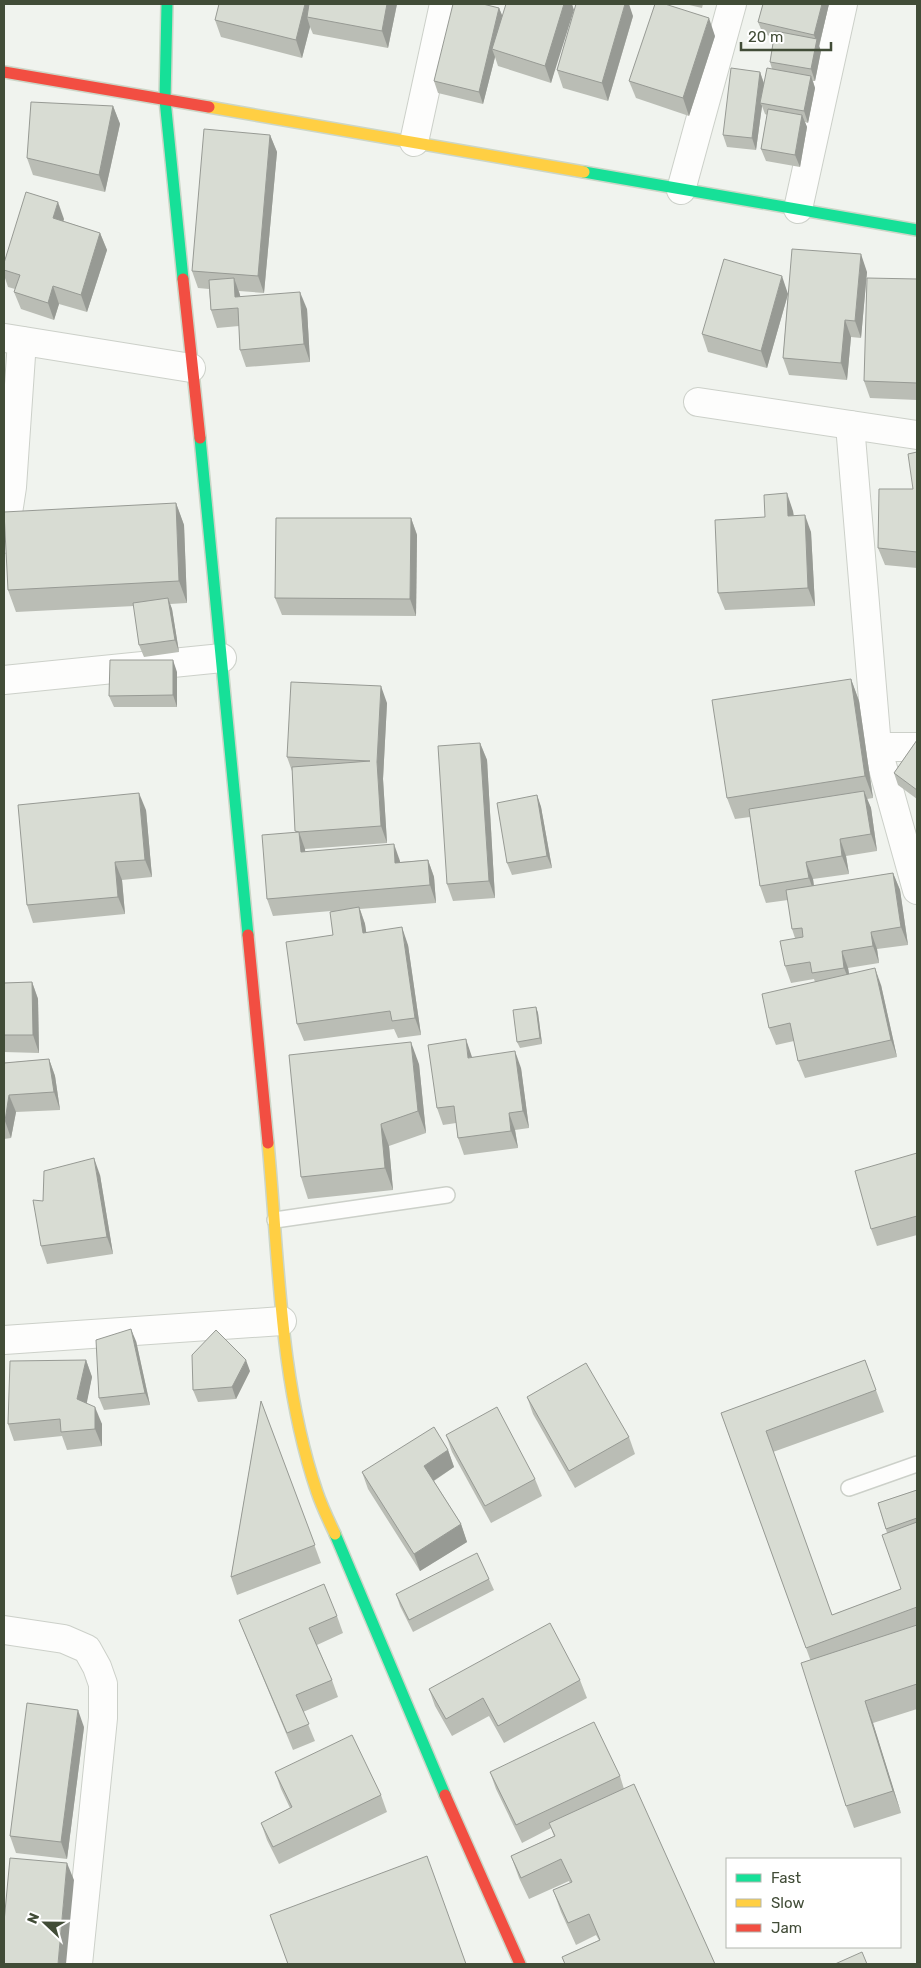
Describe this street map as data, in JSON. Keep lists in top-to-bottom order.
{
  "legend": ["Fast", "Slow", "Jam"],
  "scale_bar": "20 m",
  "north": "left"
}
